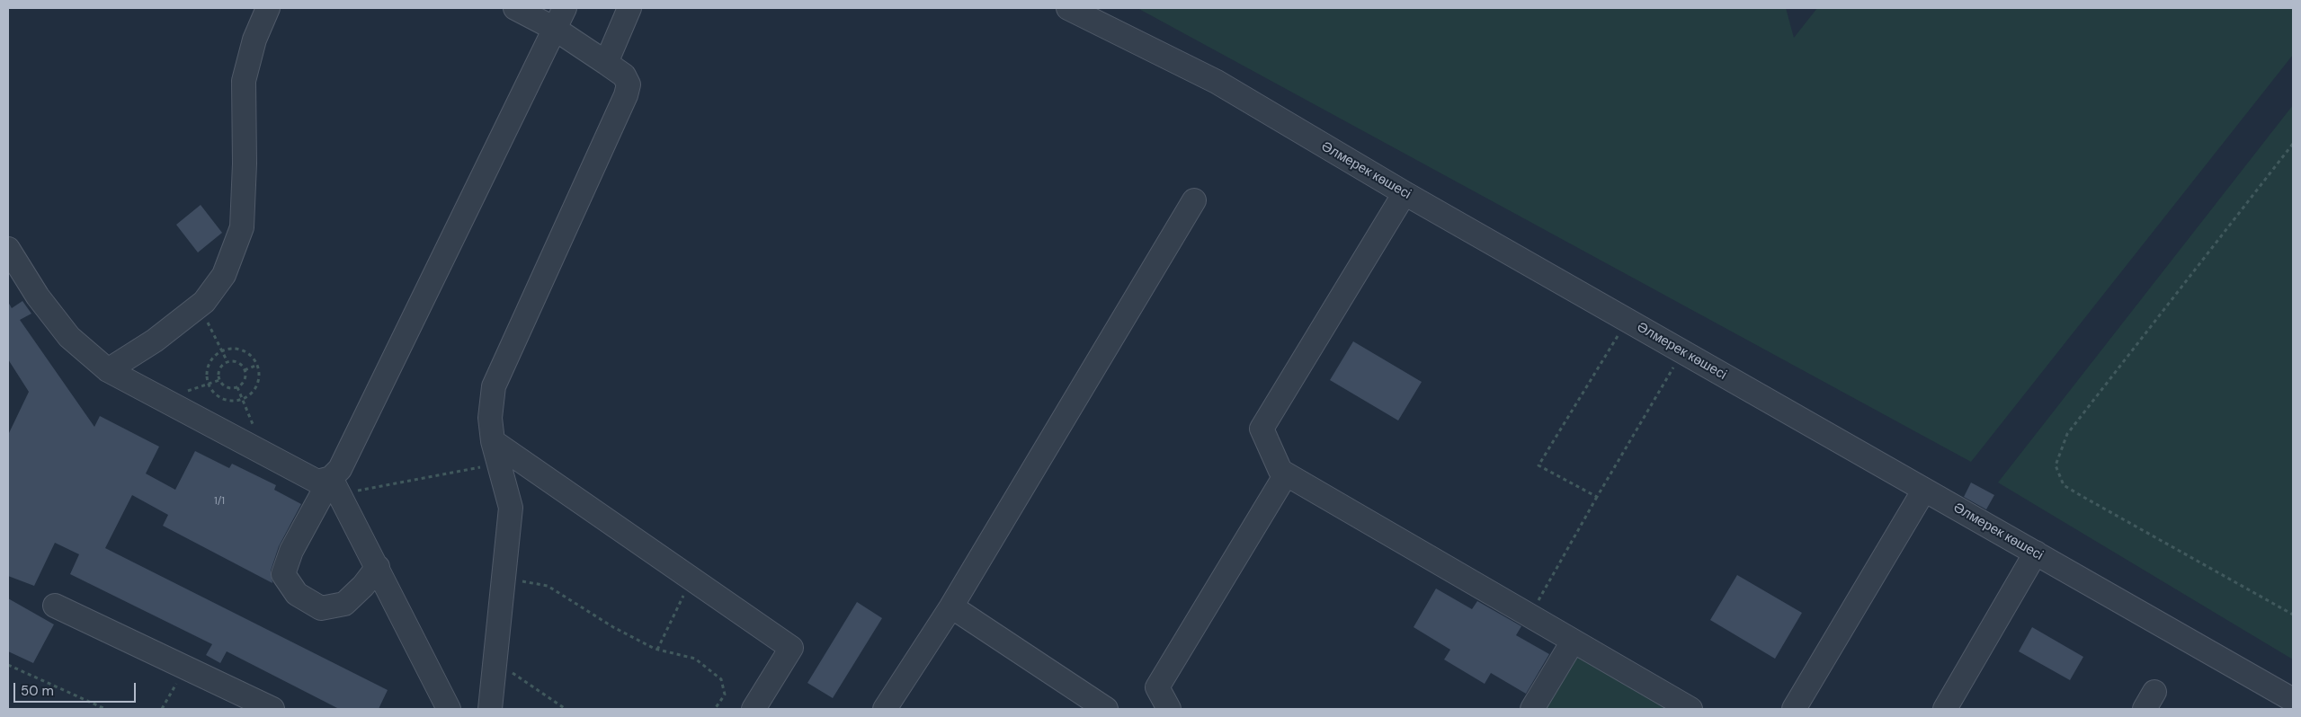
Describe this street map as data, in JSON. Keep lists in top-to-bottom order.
{
  "streets": {
    "street": ["Әлмерек көшесі"]
  },
  "house_numbers": ["1/1"],
  "scale_bar": "50 m"
}
